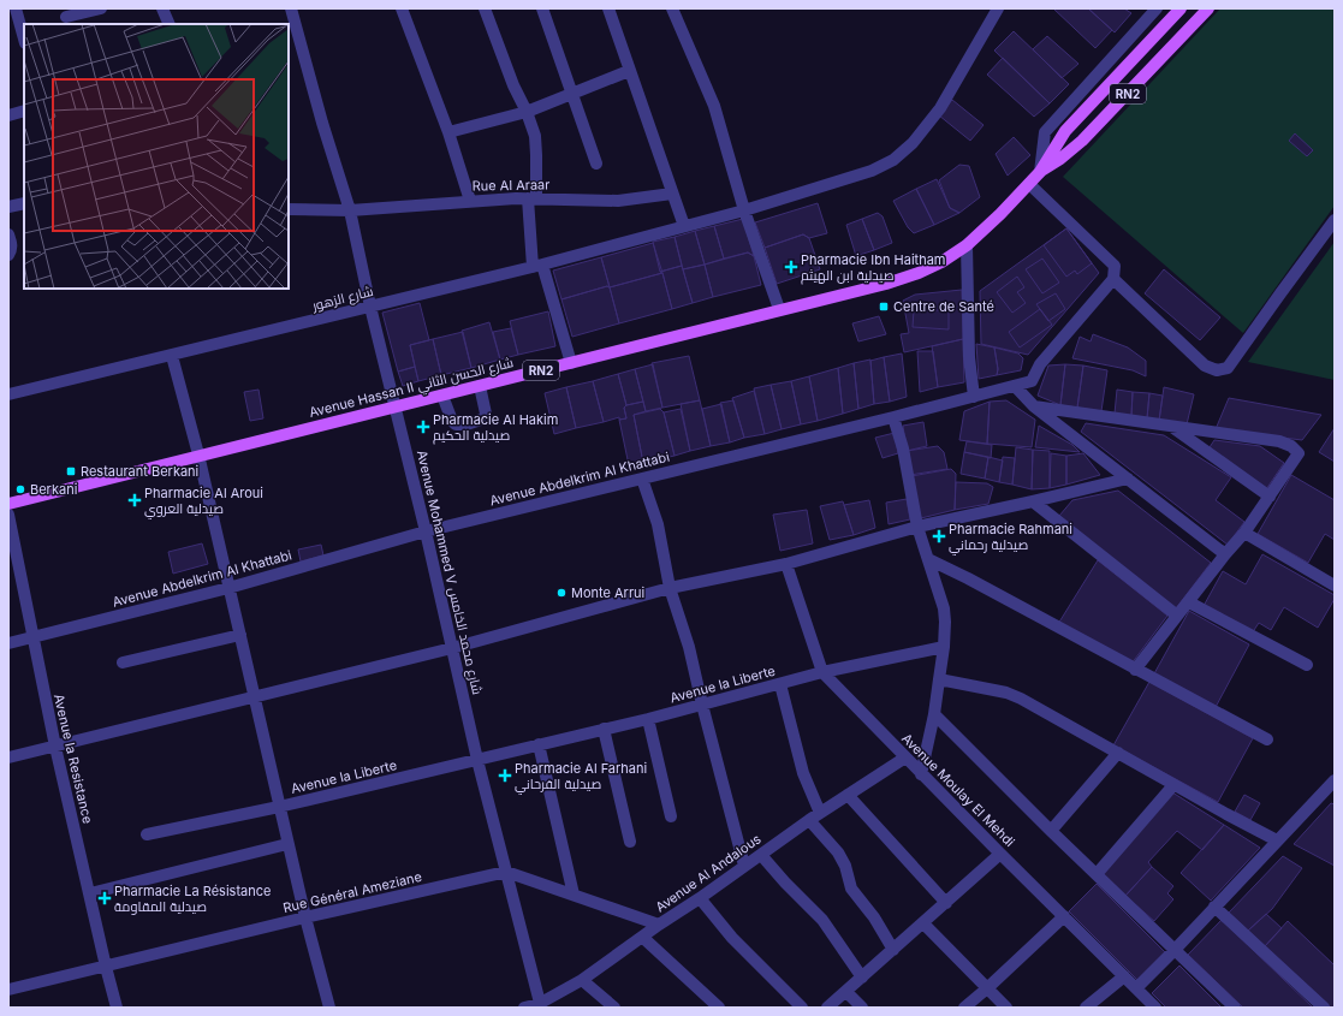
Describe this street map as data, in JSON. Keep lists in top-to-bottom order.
{
  "streets": {
    "main road": ["RN2", "Avenue Hassan II شارع الحسن الثاني"],
    "street": [
      "Rue Al Araar",
      "شارع الزهور",
      "Avenue Abdelkrim Al Khattabi",
      "Avenue Mohammed V شارع محمد الخامس",
      "Avenue la Liberte",
      "Avenue la Resistance",
      "Avenue Moulay El Mehdi",
      "Avenue Al Andalous",
      "Rue Général Ameziane"
    ]
  },
  "crossings": [
    ["Rue Al Araar", "Avenue Mohammed V شارع محمد الخامس"],
    ["شارع الزهور", "Avenue Mohammed V شارع محمد الخامس"],
    ["Avenue Hassan II شارع الحسن الثاني", "Avenue Mohammed V شارع محمد الخامس"],
    ["Avenue Abdelkrim Al Khattabi", "Avenue Mohammed V شارع محمد الخامس"],
    ["Avenue Abdelkrim Al Khattabi", "Avenue la Resistance"],
    ["Avenue Mohammed V شارع محمد الخامس", "Avenue la Liberte"],
    ["Avenue Mohammed V شارع محمد الخامس", "Avenue Al Andalous"],
    ["Avenue Mohammed V شارع محمد الخامس", "Rue Général Ameziane"],
    ["Avenue la Liberte", "Avenue Moulay El Mehdi"],
    ["Avenue la Resistance", "Rue Général Ameziane"],
    ["Avenue Moulay El Mehdi", "Avenue Al Andalous"]
  ],
  "places": {
    "health": [
      "Pharmacie Ibn Haitham صيدلية ابن الهيثم",
      "Pharmacie Al Hakim صيدلية الحكيم",
      "Pharmacie Al Aroui صيدلية العروي",
      "Pharmacie Rahmani صيدلية رحماني",
      "Pharmacie Al Farhani صيدلية الفرحاني",
      "Pharmacie La Résistance صيدلية المقاومة"
    ],
    "transit": ["Centre de Santé", "Restaurant Berkani"],
    "other": ["Berkani", "Monte Arrui"]
  }
}
